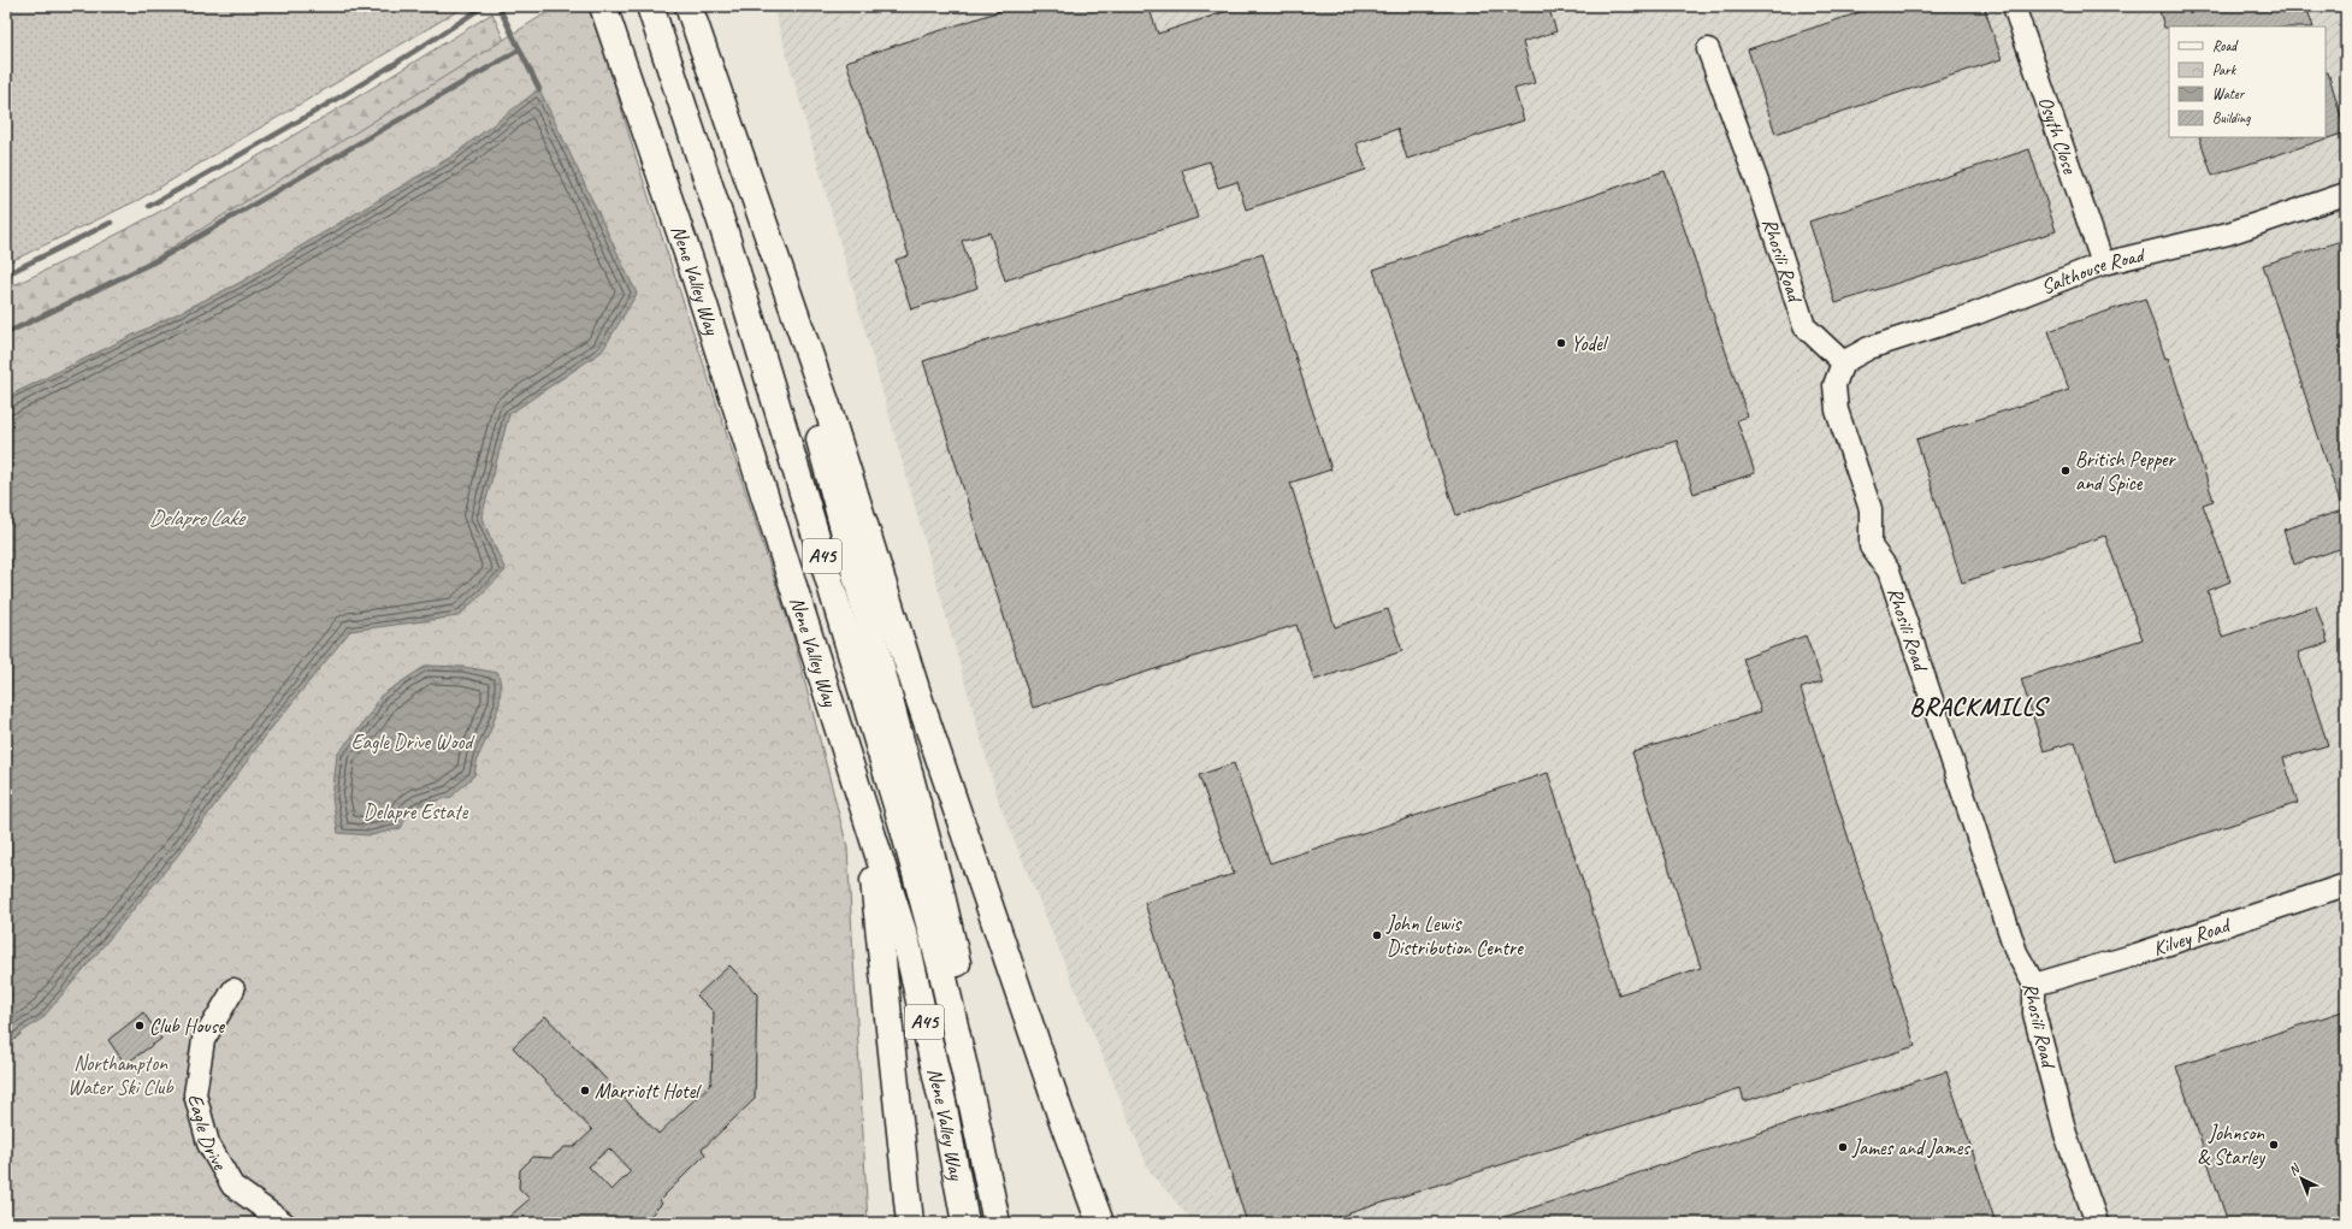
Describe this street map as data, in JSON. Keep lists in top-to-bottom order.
{
  "streets": {
    "highway": ["Nene Valley Way", "A45"],
    "street": [
      "Osyth Close",
      "Rhosili Road",
      "Salthouse Road",
      "Kilvey Road",
      "Eagle Drive"
    ]
  },
  "crossings": [
    ["Osyth Close", "Salthouse Road"],
    ["Rhosili Road", "Salthouse Road"],
    ["Rhosili Road", "Kilvey Road"]
  ],
  "districts": ["BRACKMILLS"],
  "water": ["Delapre Lake"],
  "parks": ["Eagle Drive Wood", "Delapre Estate", "Northampton Water Ski Club"],
  "places": [
    "Yodel",
    "British Pepper and Spice",
    "John Lewis Distribution Centre",
    "Club House",
    "Marriott Hotel",
    "Johnson & Starley",
    "James and James"
  ],
  "legend": [
    "Road",
    "Park",
    "Water",
    "Building"
  ],
  "north": "top left"
}
